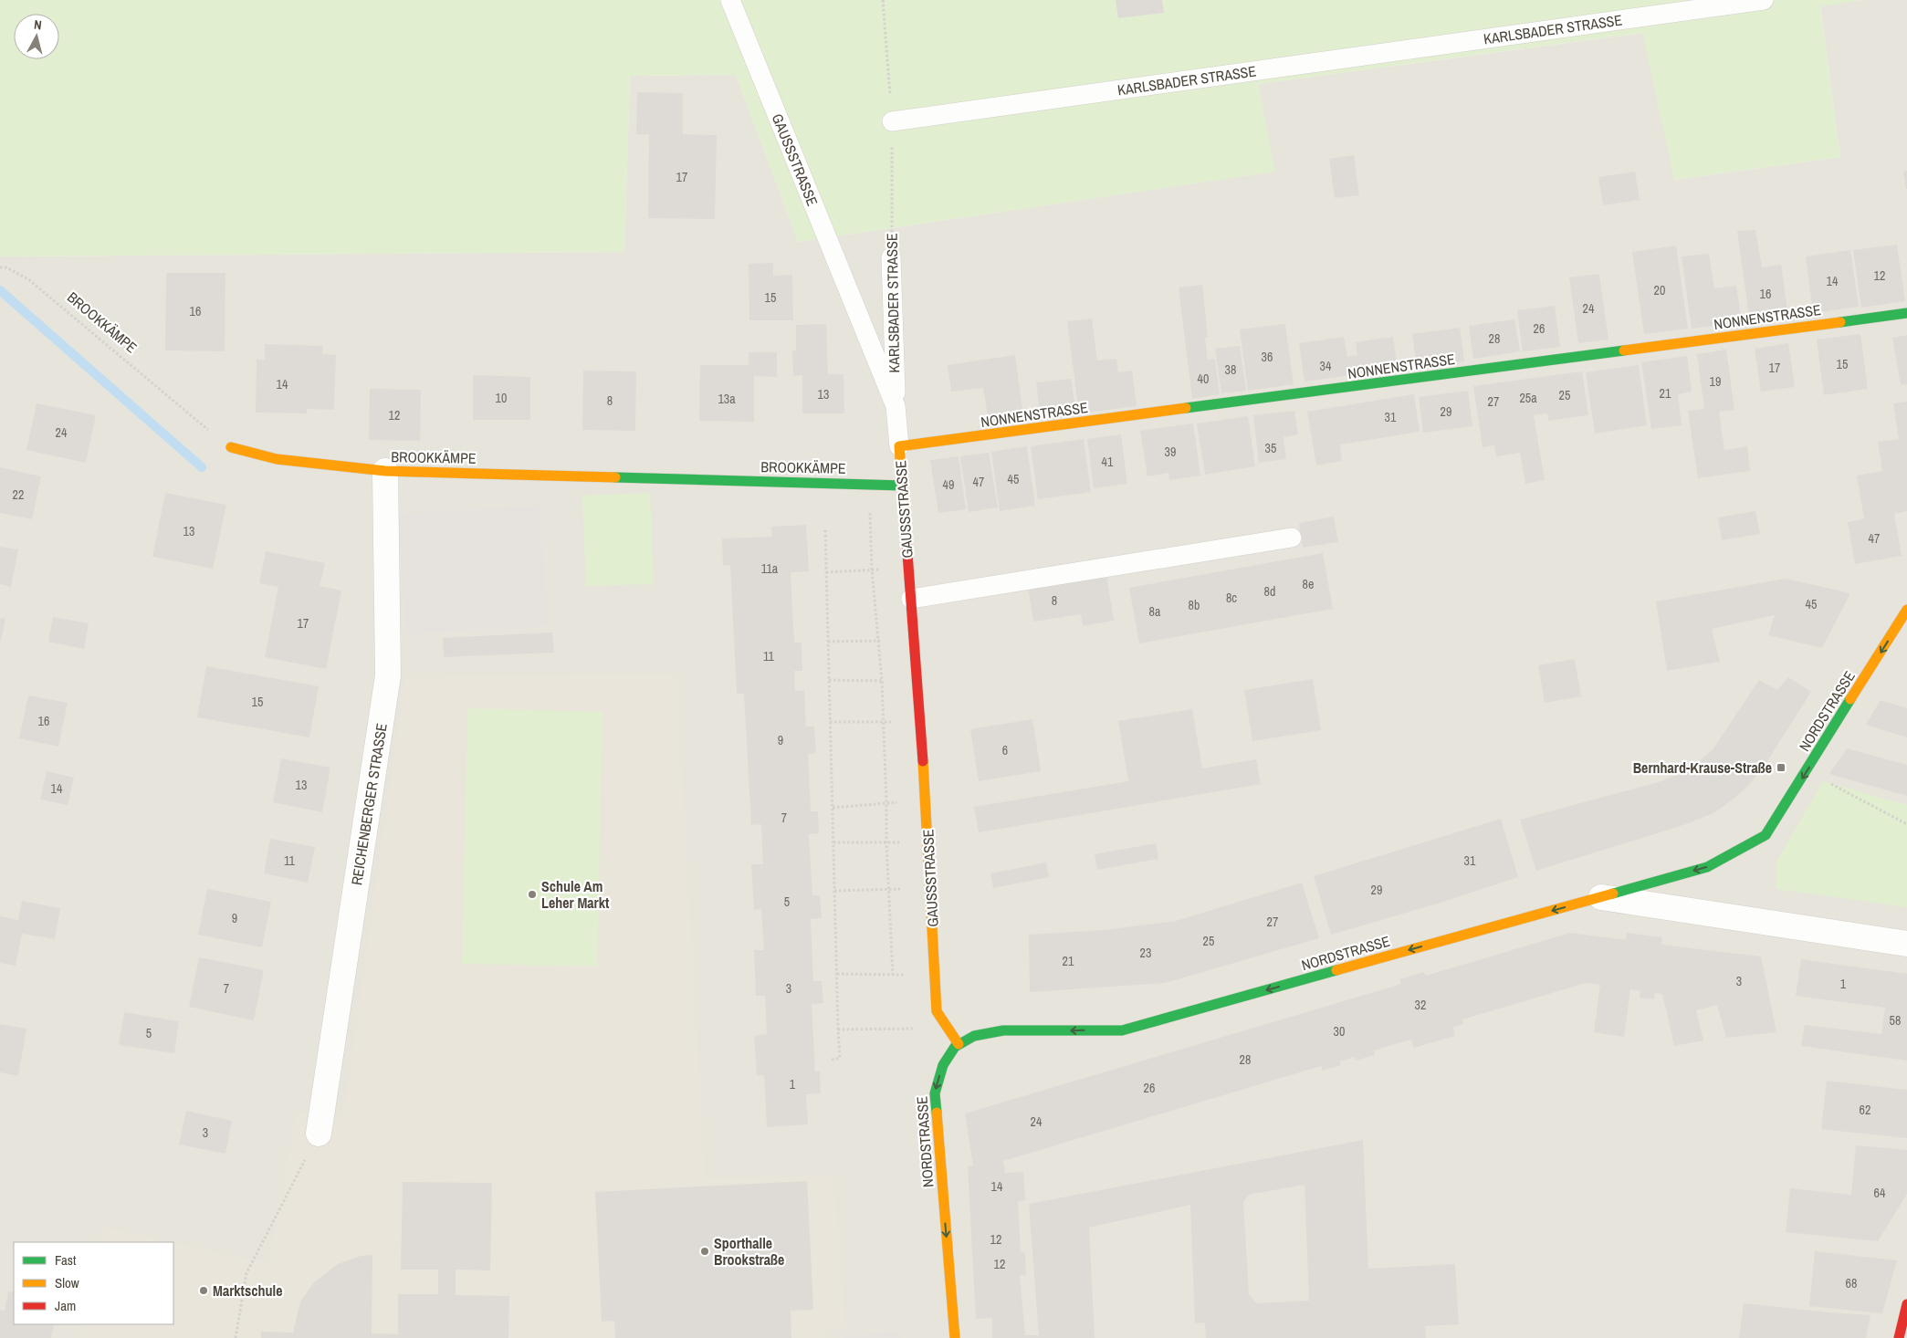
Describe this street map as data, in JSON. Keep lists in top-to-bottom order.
{
  "streets": {
    "street": [
      "GAUSSSTRASSE",
      "NONNENSTRASSE",
      "BROOKKÄMPE",
      "NORDSTRASSE",
      "REICHENBERGER STRASSE"
    ],
    "lane": ["KARLSBADER STRASSE"]
  },
  "crossings": [
    ["KARLSBADER STRASSE", "GAUSSSTRASSE"],
    ["GAUSSSTRASSE", "NONNENSTRASSE"],
    ["GAUSSSTRASSE", "BROOKKÄMPE"],
    ["GAUSSSTRASSE", "NORDSTRASSE"],
    ["BROOKKÄMPE", "REICHENBERGER STRASSE"]
  ],
  "one_way": ["NORDSTRASSE"],
  "places": {
    "transit": ["Bernhard-Krause-Straße"],
    "other": ["Schule Am Leher Markt", "Sporthalle Brookstraße", "Marktschule"]
  },
  "house_numbers": [
    "17",
    "12",
    "14",
    "20",
    "16",
    "15",
    "24",
    "16",
    "26",
    "28",
    "36",
    "15",
    "34",
    "17",
    "38",
    "40",
    "19",
    "14",
    "21",
    "13",
    "25",
    "10",
    "25a",
    "13a",
    "8",
    "27",
    "29",
    "12",
    "31",
    "24",
    "35",
    "39",
    "41",
    "45",
    "47",
    "49",
    "22",
    "13",
    "47",
    "11a",
    "8e",
    "8d",
    "8c",
    "8",
    "45",
    "8b",
    "8a",
    "17",
    "11",
    "15",
    "16",
    "9",
    "6",
    "13",
    "14",
    "7",
    "11",
    "31",
    "29",
    "5",
    "9",
    "27",
    "25",
    "23",
    "21",
    "3",
    "1",
    "7",
    "3",
    "32",
    "58",
    "30",
    "5",
    "28",
    "1",
    "26",
    "62",
    "24",
    "3",
    "14",
    "64",
    "12",
    "12",
    "68"
  ],
  "legend": ["Fast", "Slow", "Jam"],
  "north": "top"
}
